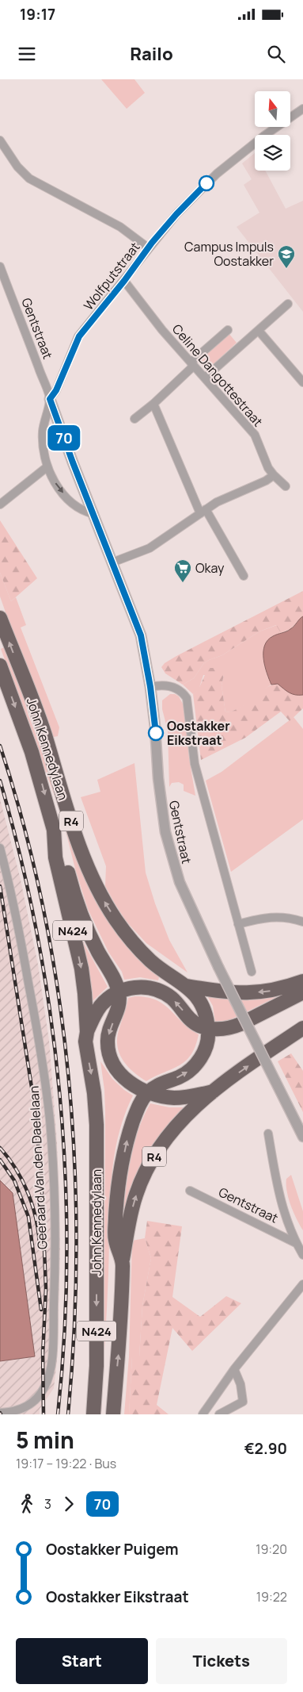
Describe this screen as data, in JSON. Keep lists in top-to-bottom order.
{
  "streets": {
    "highway": ["John Kennedylaan", "R4", "N424"],
    "street": [
      "Wolfputstraat",
      "Gentstraat",
      "Celine Dangottestraat",
      "Geeraard Van den Daelelaan"
    ]
  },
  "crossings": [
    ["Wolfputstraat", "Gentstraat"],
    ["Wolfputstraat", "Celine Dangottestraat"],
    ["John Kennedylaan", "R4"]
  ],
  "places": {
    "school or university": ["Campus Impuls Oostakker"],
    "supermarket": ["Okay"],
    "other": ["Oostakker Eikstraat"]
  },
  "lines": ["bus line 70"],
  "north": "top",
  "page": {
    "status": "19:17",
    "header": "Railo",
    "on_map": "70",
    "heading": ["5 min", "19:17 – 19:22 · Bus", "€2.90"],
    "legs": ["3", "70"],
    "list": [
      {
        "name": "Oostakker Puigem",
        "value": "19:20"
      },
      {
        "name": "Oostakker Eikstraat",
        "value": "19:22"
      }
    ],
    "buttons": ["Start", "Tickets"]
  }
}
